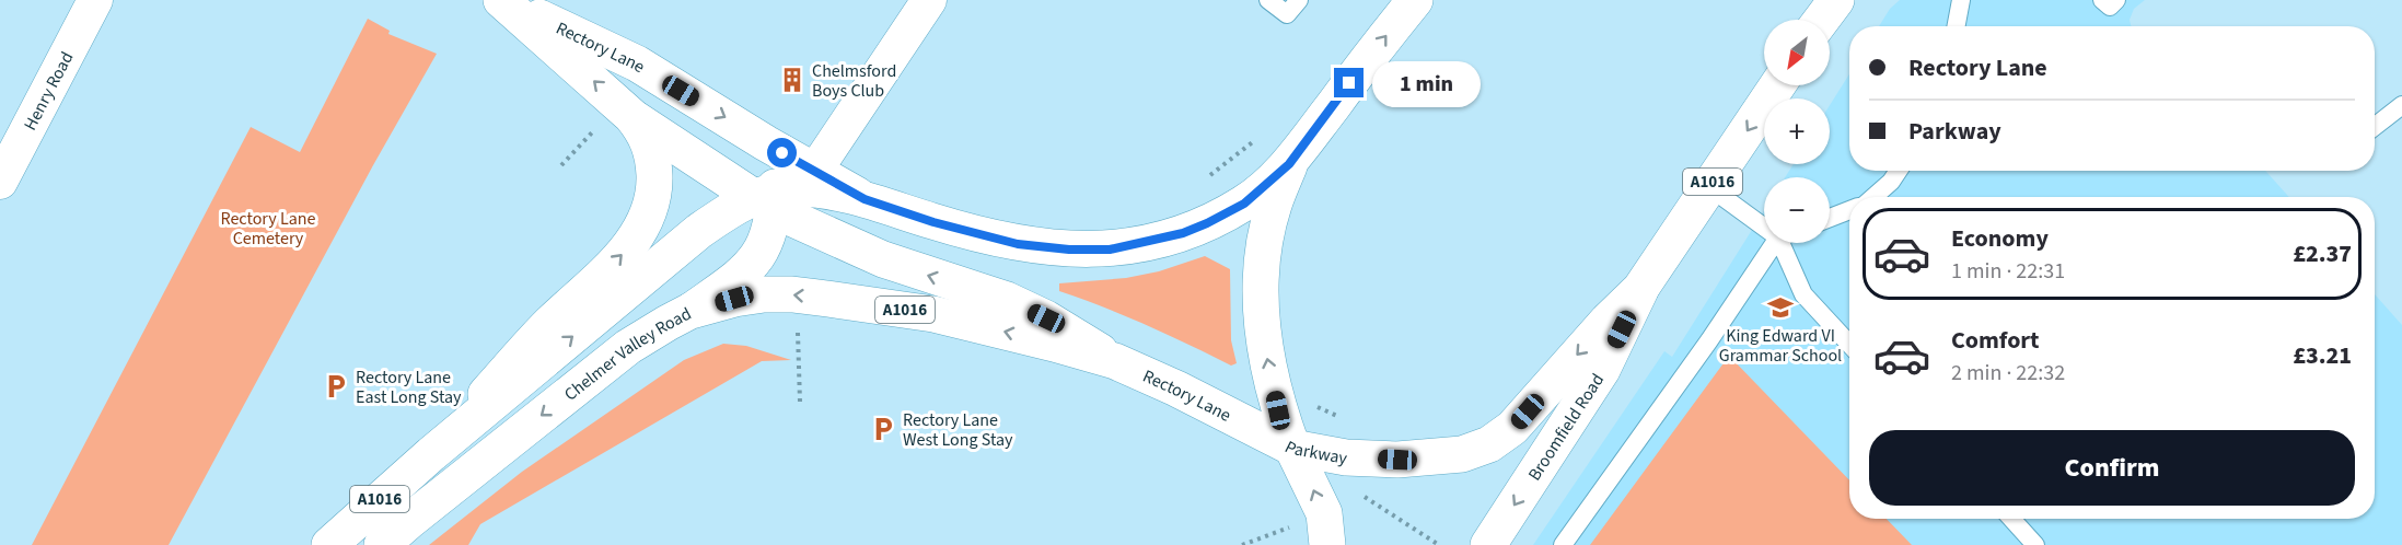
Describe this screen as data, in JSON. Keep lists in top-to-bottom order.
{
  "streets": {
    "main road": [
      "Rectory Lane",
      "A1016",
      "Chelmer Valley Road",
      "Broomfield Road",
      "Parkway"
    ],
    "street": ["Henry Road"]
  },
  "crossings": [
    ["Rectory Lane", "A1016"],
    ["Rectory Lane", "Chelmer Valley Road"],
    ["Rectory Lane", "Parkway"],
    ["A1016", "Parkway"],
    ["Broomfield Road", "Parkway"]
  ],
  "one_way": ["Broomfield Road"],
  "parks": ["Rectory Lane Cemetery"],
  "places": {
    "building": ["Chelmsford Boys Club"],
    "school or university": ["King Edward VI Grammar School"],
    "parking": ["Rectory Lane East Long Stay", "Rectory Lane West Long Stay"]
  },
  "north": "bottom left",
  "page": {
    "map_buttons": ["+", "−"],
    "banner": ["Rectory Lane", "Parkway"],
    "bubble": "1 min",
    "list": [
      {
        "name": "Economy",
        "note": "1 min · 22:31",
        "value": "£2.37"
      },
      {
        "name": "Comfort",
        "note": "2 min · 22:32",
        "value": "£3.21"
      }
    ],
    "buttons": "Confirm"
  }
}
